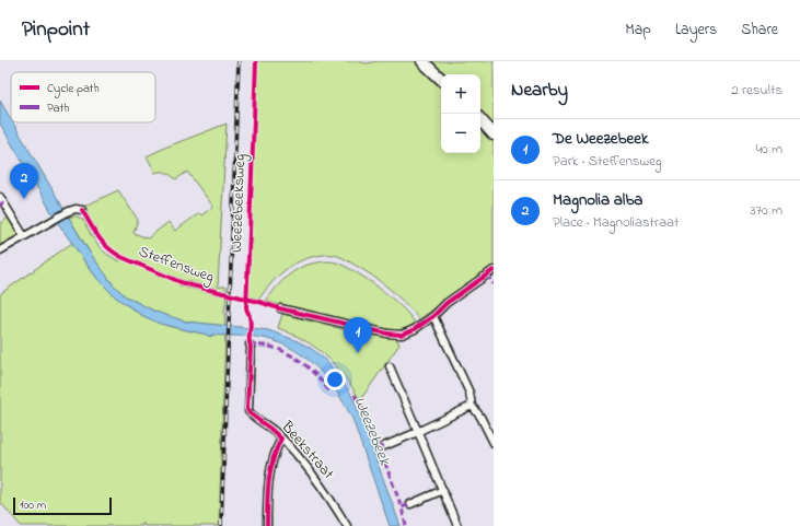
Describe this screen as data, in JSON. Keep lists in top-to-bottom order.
{
  "streets": {
    "street": ["Beekstraat"],
    "cycle path": ["Weezebeeksweg", "Steffensweg"]
  },
  "water": ["Weezebeek"],
  "legend": ["Cycle path", "Path"],
  "scale_bar": "100 m",
  "page": {
    "header": "Pinpoint",
    "nav": ["Map", "Layers", "Share"],
    "heading": ["Nearby", "2 results"],
    "map_buttons": ["+", "−"],
    "list": [
      {
        "mark": "1",
        "name": "De Weezebeek",
        "note": "Park · Steffensweg",
        "value": "40 m"
      },
      {
        "mark": "2",
        "name": "Magnolia alba",
        "note": "Place · Magnoliastraat",
        "value": "370 m"
      }
    ],
    "pins": ["2", "1"],
    "scale": "100 m"
  }
}
